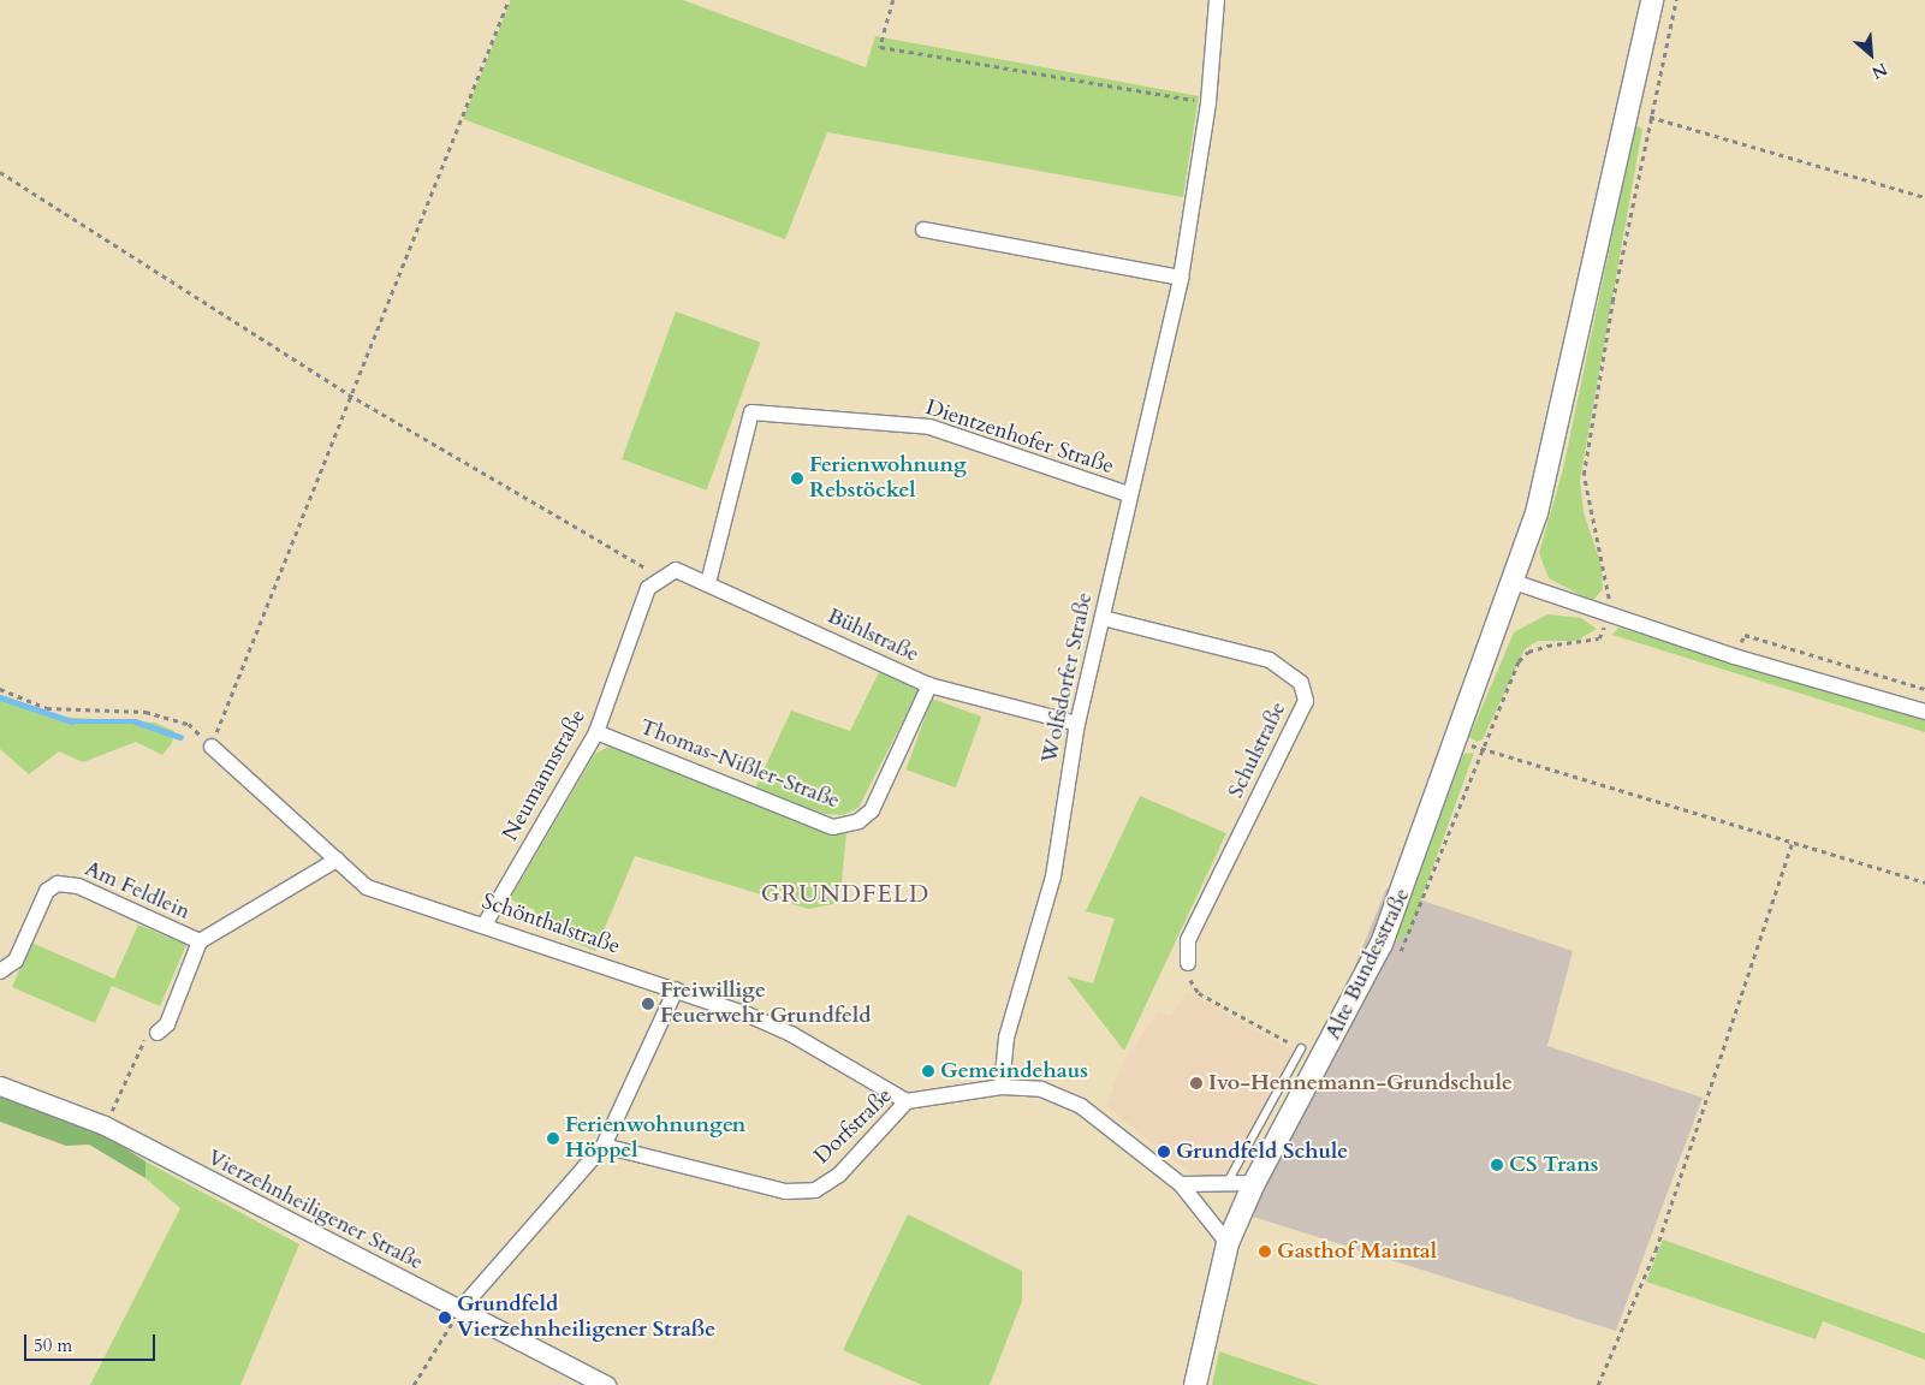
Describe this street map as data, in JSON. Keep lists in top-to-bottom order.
{
  "streets": {
    "main road": ["Alte Bundesstraße"],
    "street": [
      "Dientzenhofer Straße",
      "Bühlstraße",
      "Wolfsdorfer Straße",
      "Schulstraße",
      "Thomas-Nißler-Straße",
      "Neumannstraße",
      "Am Feldlein",
      "Schönthalstraße",
      "Dorfstraße",
      "Vierzehnheiligener Straße"
    ]
  },
  "crossings": [
    ["Dientzenhofer Straße", "Bühlstraße"],
    ["Dientzenhofer Straße", "Wolfsdorfer Straße"],
    ["Bühlstraße", "Wolfsdorfer Straße"],
    ["Bühlstraße", "Thomas-Nißler-Straße"],
    ["Bühlstraße", "Neumannstraße"],
    ["Wolfsdorfer Straße", "Schulstraße"],
    ["Wolfsdorfer Straße", "Dorfstraße"],
    ["Thomas-Nißler-Straße", "Neumannstraße"],
    ["Neumannstraße", "Schönthalstraße"],
    ["Am Feldlein", "Schönthalstraße"],
    ["Schönthalstraße", "Dorfstraße"],
    ["Alte Bundesstraße", "Dorfstraße"]
  ],
  "districts": ["GRUNDFELD"],
  "places": [
    "Ferienwohnung Rebstöckel",
    "Freiwillige Feuerwehr Grundfeld",
    "Gemeindehaus",
    "Ivo-Hennemann-Grundschule",
    "Ferienwohnungen Höppel",
    "Grundfeld Schule",
    "CS Trans",
    "Gasthof Maintal",
    "Grundfeld Vierzehnheiligener Straße"
  ],
  "scale_bar": "50 m",
  "north": "bottom right"
}
